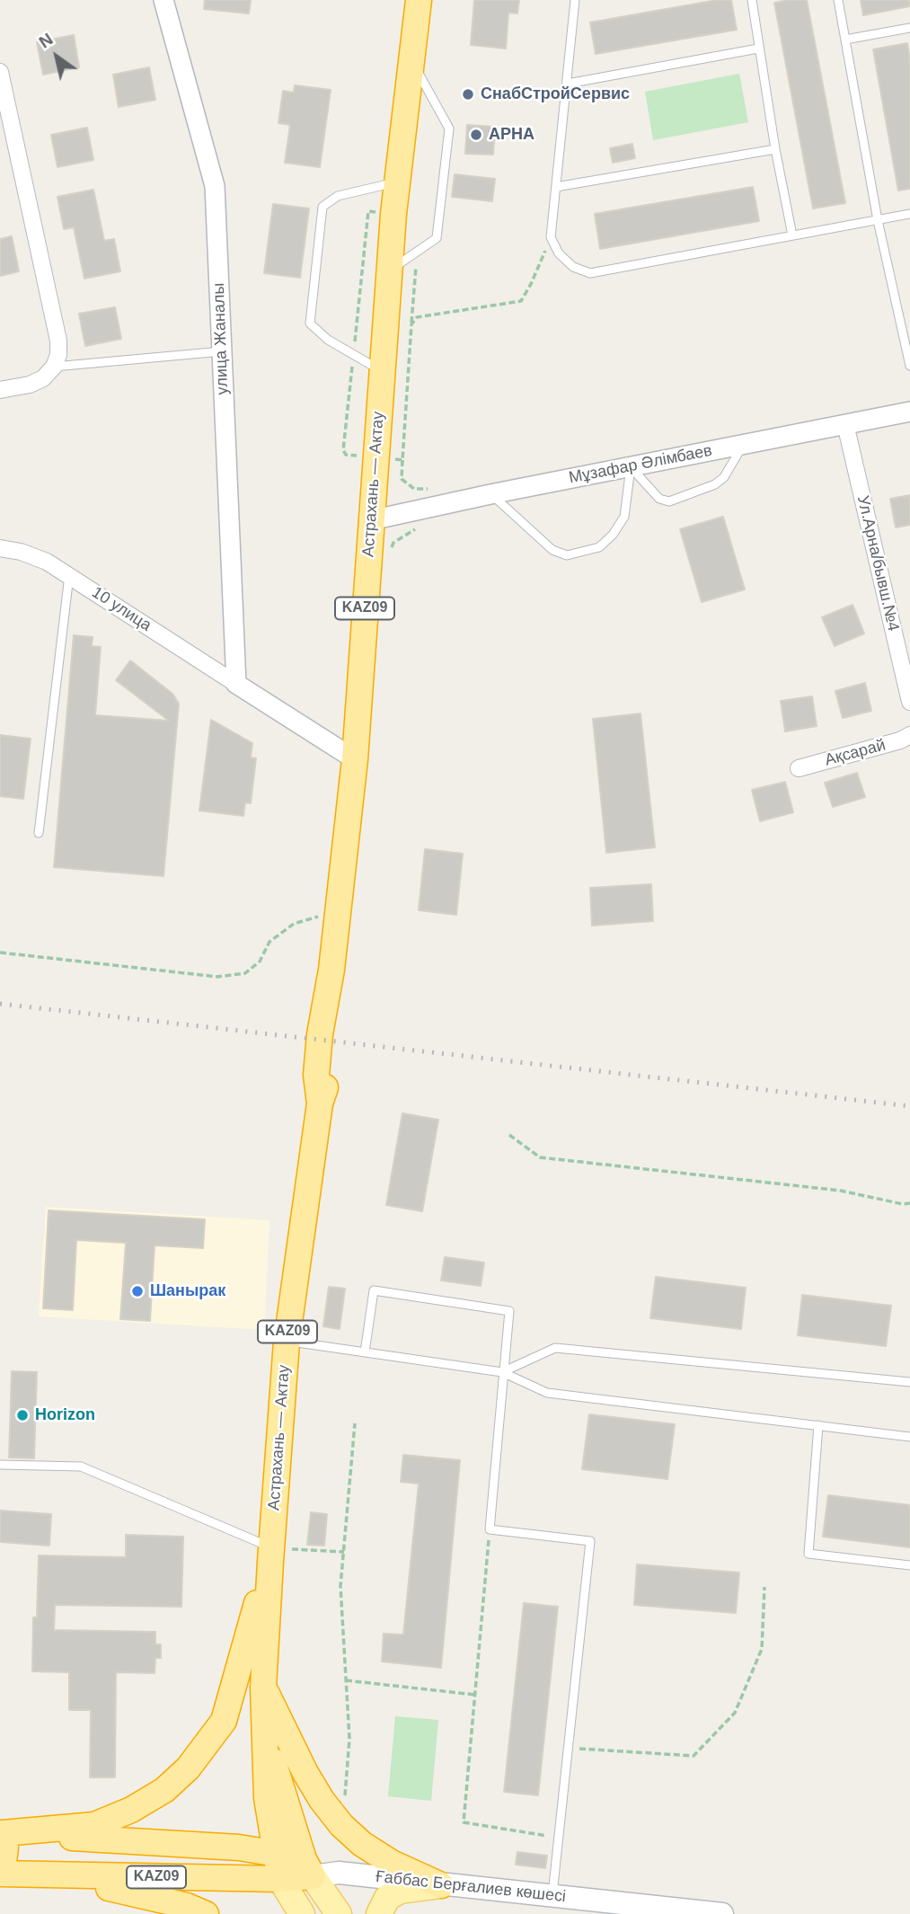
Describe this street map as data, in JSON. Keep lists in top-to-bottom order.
{
  "streets": {
    "highway": ["Астрахань — Актау", "KAZ09"],
    "main road": ["Ғаббас Берғалиев көшесі"],
    "street": [
      "улица Жаналы",
      "Мұзафар Әлімбаев",
      "Ул.Арна/бывш.№4",
      "10 улица",
      "Ақсарай"
    ]
  },
  "crossings": [
    ["улица Жаналы", "10 улица"],
    ["Мұзафар Әлімбаев", "Астрахань — Актау"],
    ["Мұзафар Әлімбаев", "Ул.Арна/бывш.№4"],
    ["Астрахань — Актау", "KAZ09"],
    ["Астрахань — Актау", "Ғаббас Берғалиев көшесі"],
    ["KAZ09", "Ғаббас Берғалиев көшесі"]
  ],
  "places": [
    "СнабСтройСервис",
    "АРНА",
    "Шанырак",
    "Horizon"
  ],
  "north": "top left"
}
